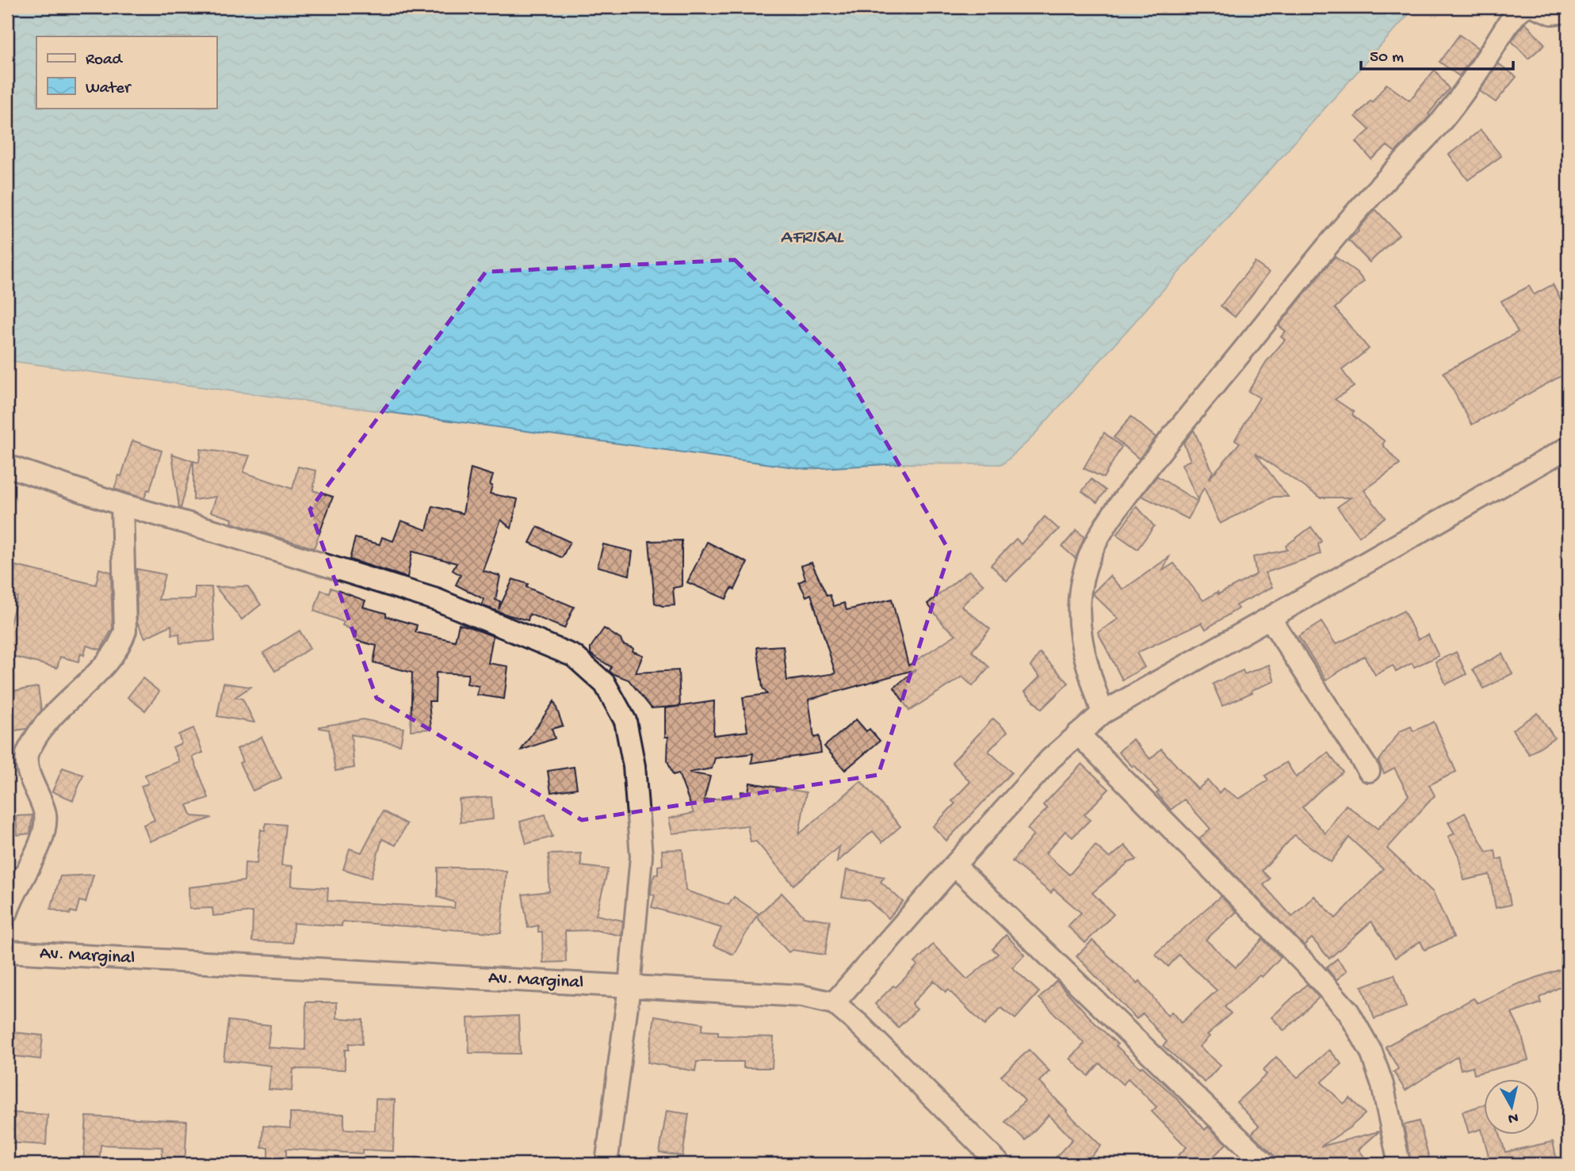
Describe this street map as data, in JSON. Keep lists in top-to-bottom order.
{
  "streets": {
    "street": ["Av. Marginal"]
  },
  "water": ["AFRISAL"],
  "legend": ["Road", "Water"],
  "scale_bar": "50 m",
  "north": "bottom"
}
